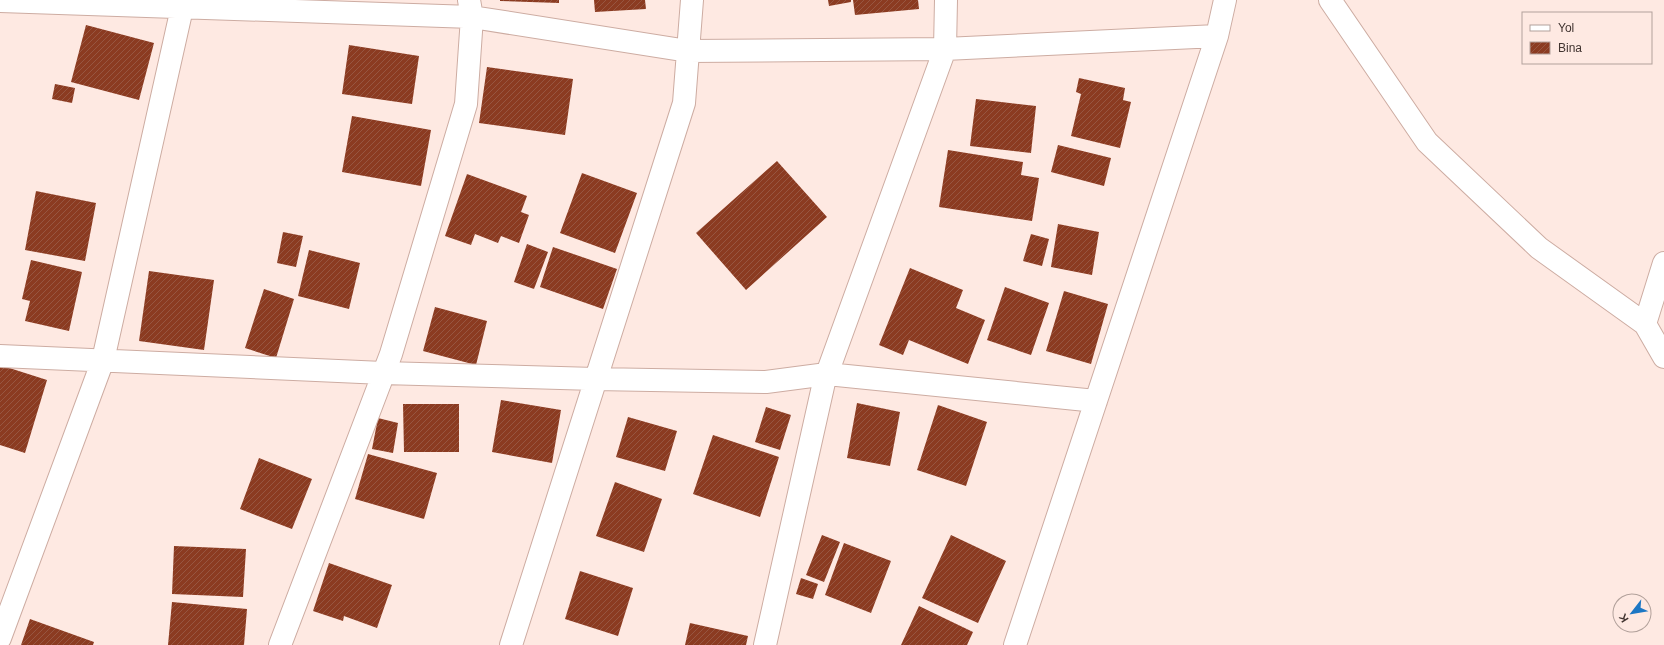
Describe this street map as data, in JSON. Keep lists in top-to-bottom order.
{
  "legend": ["Yol", "Bina"],
  "north": "bottom left"
}
